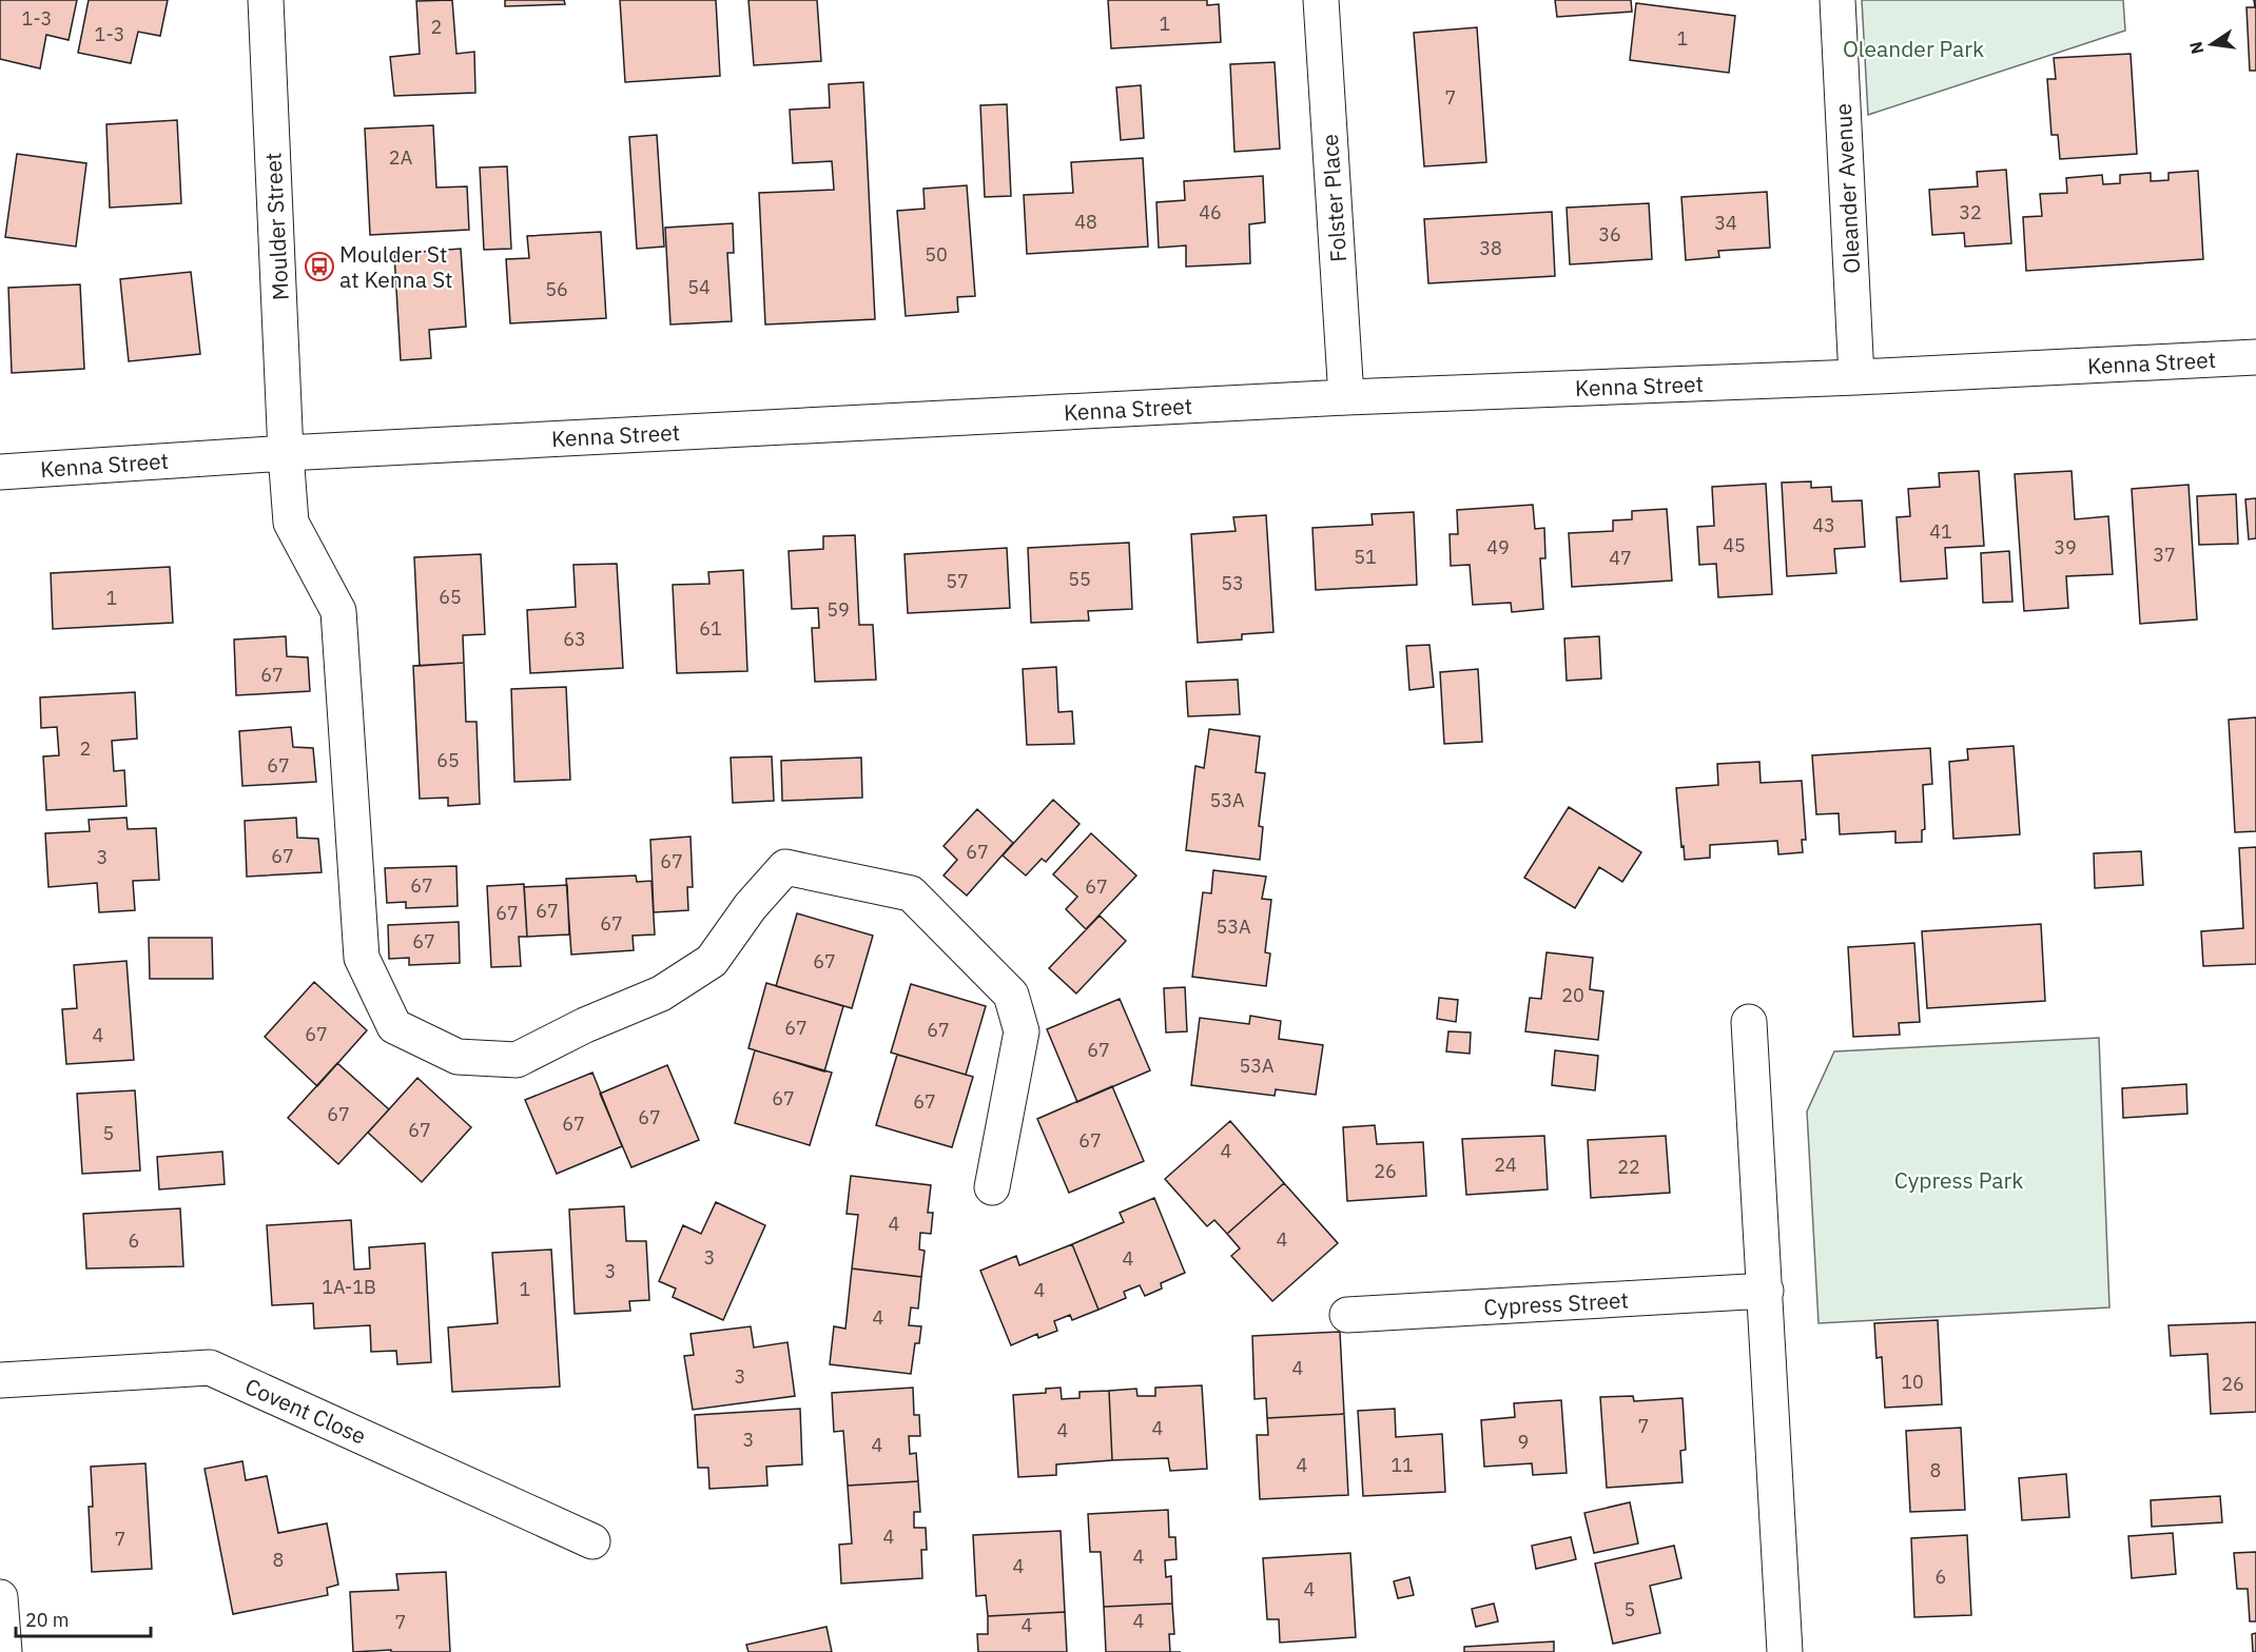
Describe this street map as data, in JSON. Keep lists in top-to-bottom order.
{
  "streets": {
    "street": [
      "Oleander Avenue",
      "Folster Place",
      "Moulder Street",
      "Kenna Street",
      "Cypress Street",
      "Covent Close"
    ]
  },
  "crossings": [
    ["Oleander Avenue", "Kenna Street"],
    ["Folster Place", "Kenna Street"],
    ["Moulder Street", "Kenna Street"]
  ],
  "parks": ["Oleander Park", "Cypress Park"],
  "places": {
    "bus stop": ["Moulder St at Kenna St"]
  },
  "house_numbers": [
    "1-3",
    "1",
    "2",
    "1-3",
    "1",
    "7",
    "2A",
    "46",
    "32",
    "48",
    "34",
    "36",
    "38",
    "50",
    "54",
    "56",
    "43",
    "41",
    "45",
    "49",
    "39",
    "37",
    "51",
    "47",
    "55",
    "57",
    "53",
    "65",
    "1",
    "59",
    "61",
    "63",
    "67",
    "2",
    "65",
    "67",
    "53A",
    "67",
    "67",
    "3",
    "67",
    "67",
    "67",
    "67",
    "67",
    "67",
    "53A",
    "67",
    "67",
    "20",
    "67",
    "67",
    "67",
    "4",
    "67",
    "53A",
    "67",
    "67",
    "67",
    "67",
    "67",
    "67",
    "5",
    "67",
    "4",
    "24",
    "22",
    "26",
    "4",
    "4",
    "6",
    "3",
    "4",
    "3",
    "1A-1B",
    "1",
    "4",
    "4",
    "4",
    "3",
    "10",
    "26",
    "7",
    "4",
    "4",
    "3",
    "9",
    "4",
    "4",
    "11",
    "8",
    "4",
    "7",
    "4",
    "8",
    "4",
    "6",
    "4",
    "5",
    "4",
    "7",
    "4"
  ],
  "scale_bar": "20 m",
  "north": "left"
}
